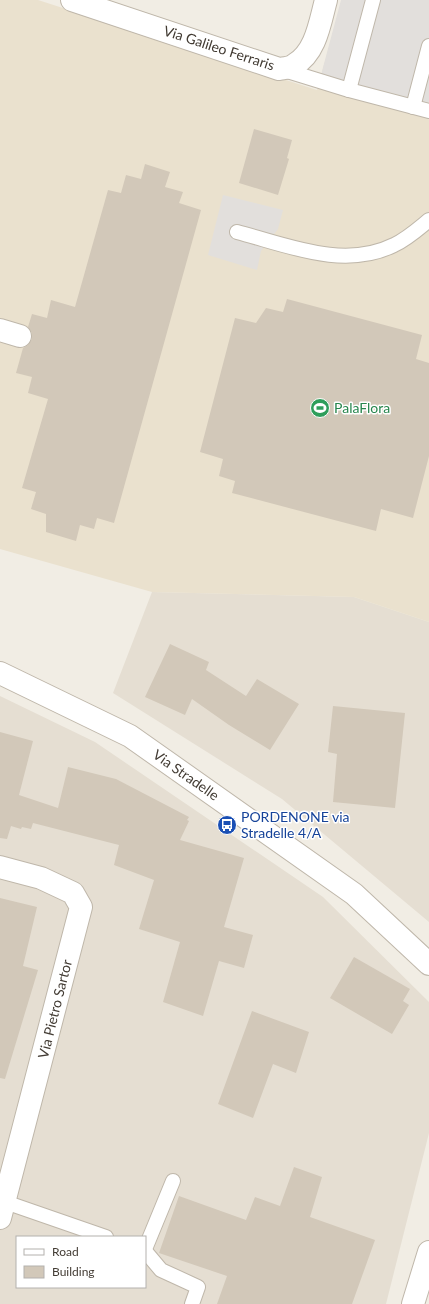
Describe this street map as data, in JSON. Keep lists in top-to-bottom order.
{
  "streets": {
    "street": ["Via Galileo Ferraris", "Via Stradelle", "Via Pietro Sartor"]
  },
  "places": {
    "sports": ["PalaFlora"],
    "bus stop": ["PORDENONE via Stradelle 4/A"]
  },
  "legend": ["Road", "Building"]
}
